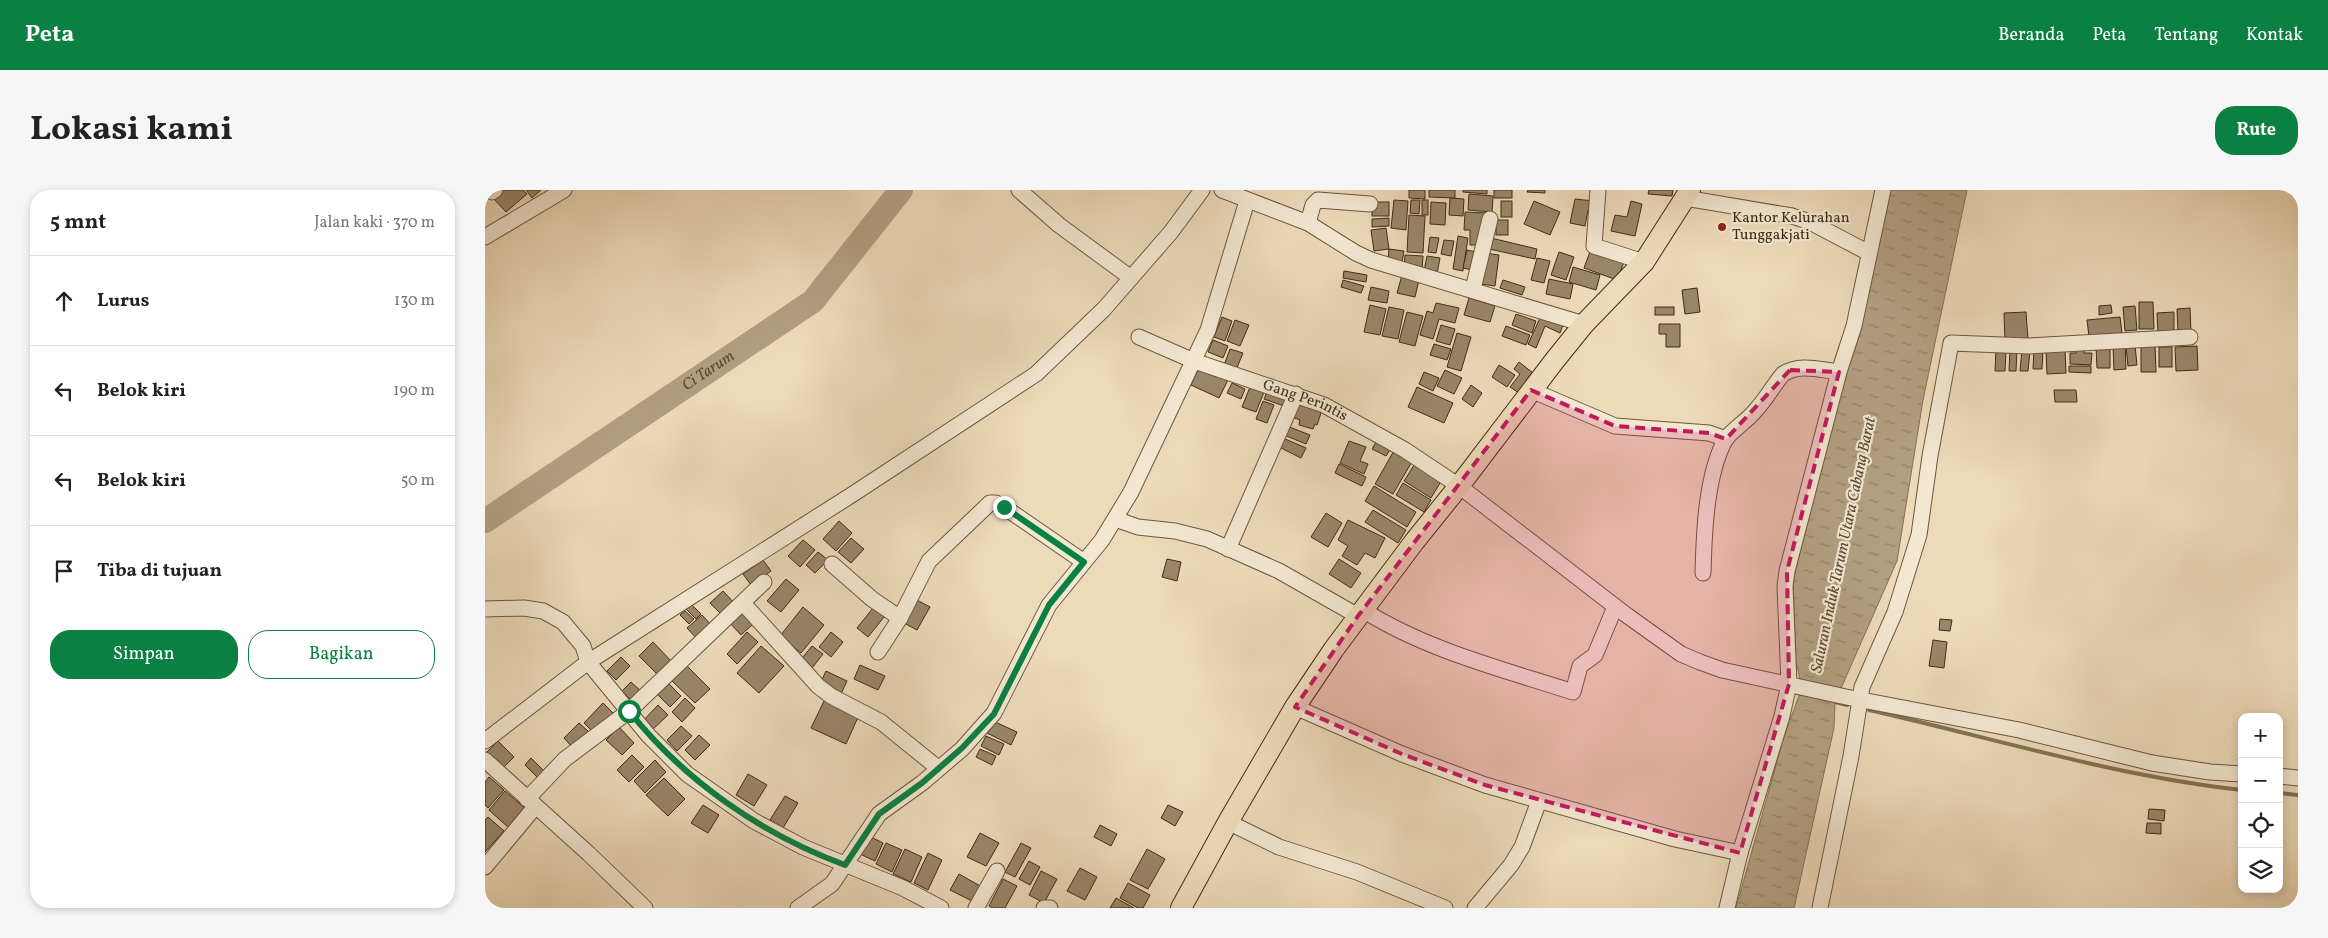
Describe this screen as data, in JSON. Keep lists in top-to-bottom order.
{
  "streets": {
    "street": ["Gang Perintis"]
  },
  "water": ["Ci Tarum", "Saluran Induk Tarum Utara Cabang Barat"],
  "places": ["Kantor Kelurahan Tunggakjati"],
  "page": {
    "header": "Peta",
    "nav": [
      "Beranda",
      "Peta",
      "Tentang",
      "Kontak"
    ],
    "title": "Lokasi kami",
    "buttons": [
      "Rute",
      ["Simpan", "Bagikan"]
    ],
    "heading": ["5 mnt", "Jalan kaki · 370 m"],
    "list": [
      ["Lurus", "130 m"],
      ["Belok kiri", "190 m"],
      ["Belok kiri", "50 m"],
      "Tiba di tujuan"
    ],
    "map_buttons": ["+", "−"]
  }
}
